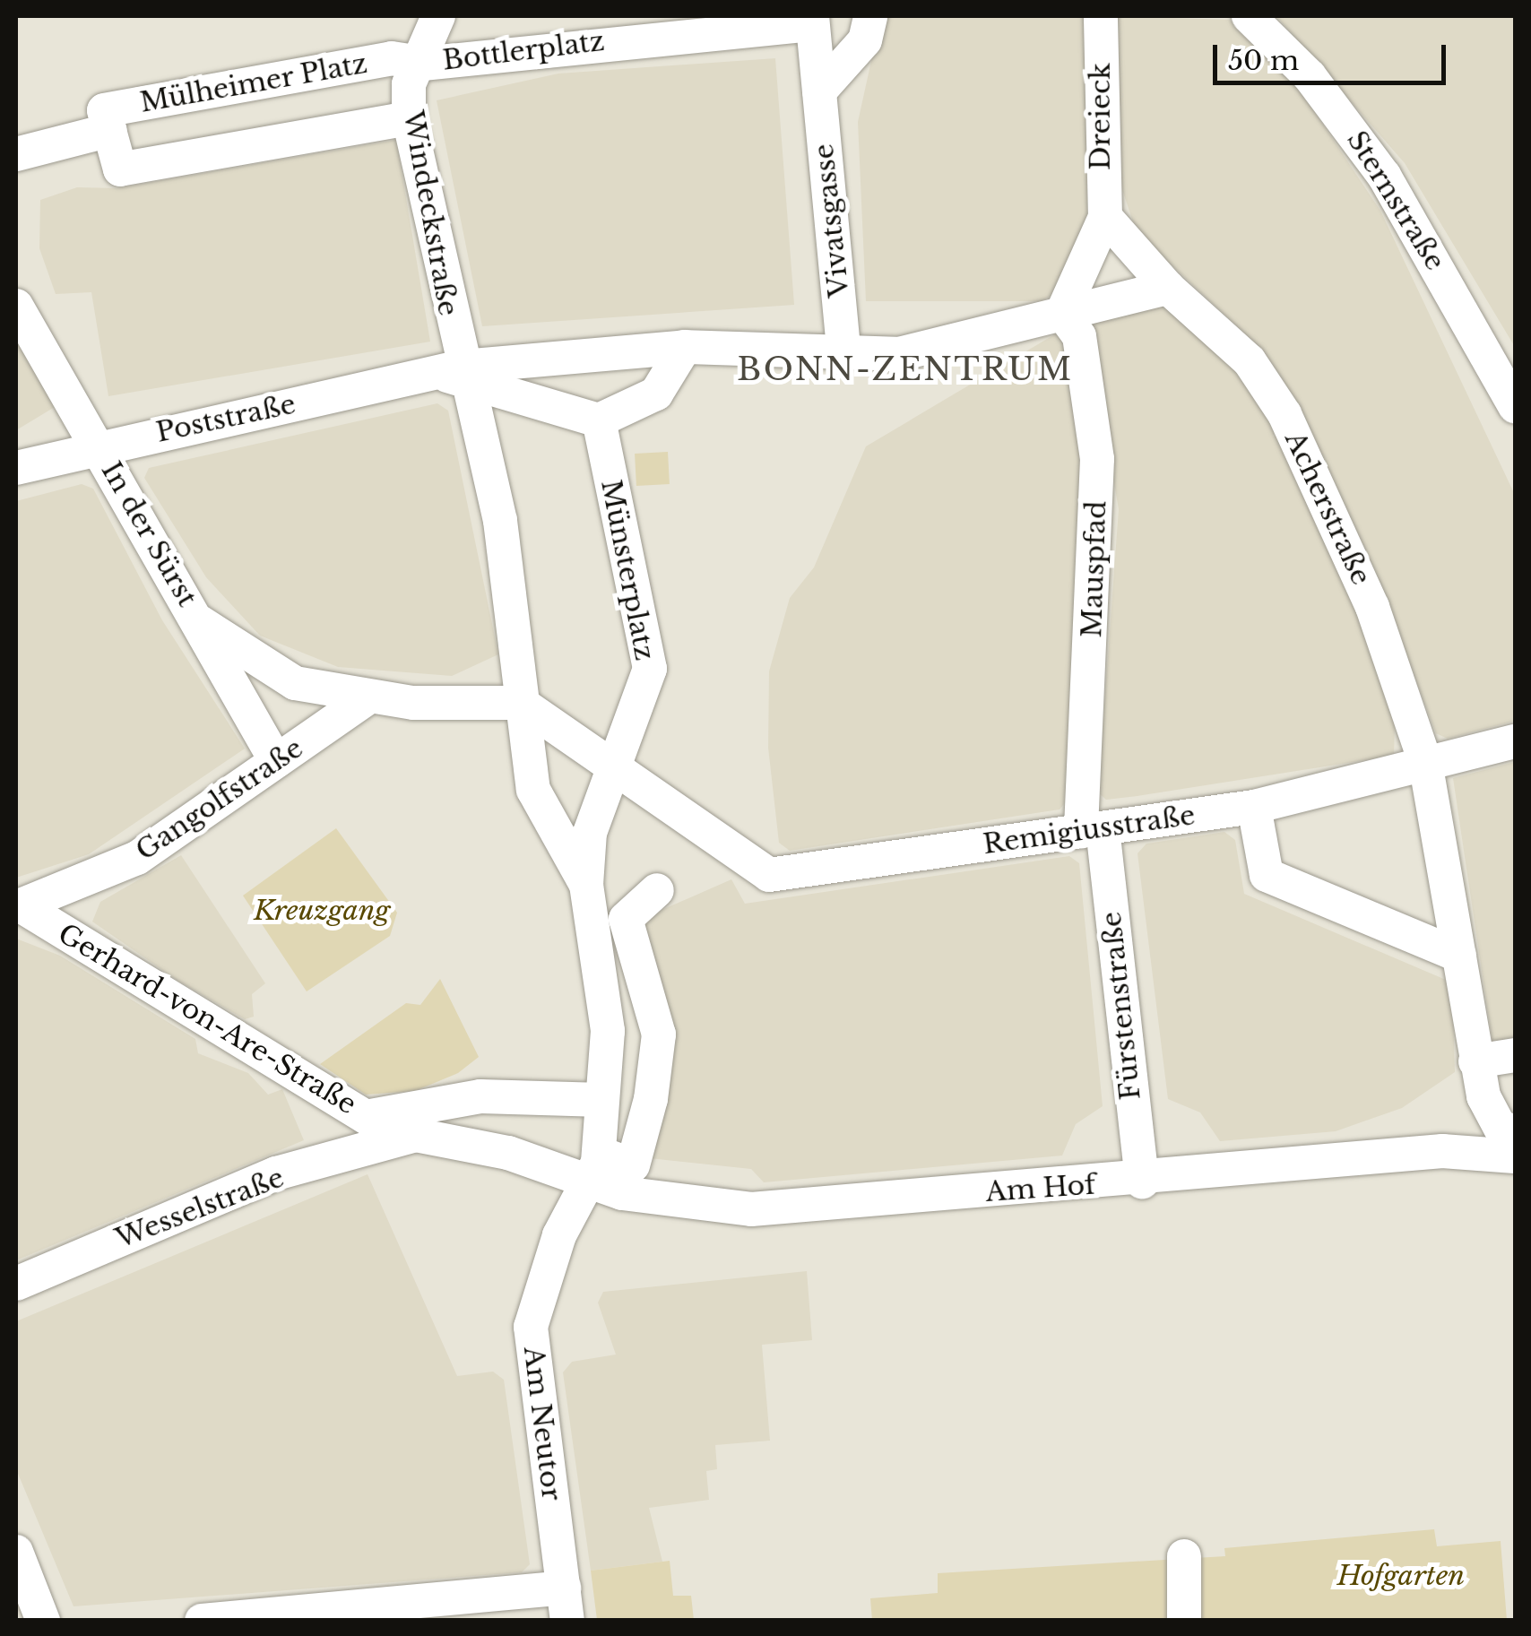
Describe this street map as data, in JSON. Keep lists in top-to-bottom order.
{
  "streets": {
    "street": [
      "Bottlerplatz",
      "Mülheimer Platz",
      "Dreieck",
      "Sternstraße",
      "Windeckstraße",
      "Vivatsgasse",
      "Poststraße",
      "Acherstraße",
      "In der Sürst",
      "Mauspfad",
      "Münsterplatz",
      "Gangolfstraße",
      "Remigiusstraße",
      "Fürstenstraße",
      "Gerhard-von-Are-Straße",
      "Am Hof",
      "Wesselstraße",
      "Am Neutor"
    ]
  },
  "crossings": [
    ["Bottlerplatz", "Mülheimer Platz"],
    ["Bottlerplatz", "Windeckstraße"],
    ["Bottlerplatz", "Vivatsgasse"],
    ["Mülheimer Platz", "Windeckstraße"],
    ["Dreieck", "Mauspfad"],
    ["Windeckstraße", "Poststraße"],
    ["Windeckstraße", "Münsterplatz"],
    ["Poststraße", "In der Sürst"],
    ["Poststraße", "Münsterplatz"],
    ["Acherstraße", "Remigiusstraße"],
    ["Acherstraße", "Am Hof"],
    ["In der Sürst", "Münsterplatz"],
    ["In der Sürst", "Gangolfstraße"],
    ["Mauspfad", "Remigiusstraße"],
    ["Mauspfad", "Fürstenstraße"],
    ["Münsterplatz", "Remigiusstraße"],
    ["Münsterplatz", "Am Hof"],
    ["Münsterplatz", "Am Neutor"],
    ["Gangolfstraße", "Gerhard-von-Are-Straße"],
    ["Remigiusstraße", "Fürstenstraße"],
    ["Fürstenstraße", "Am Hof"],
    ["Gerhard-von-Are-Straße", "Wesselstraße"],
    ["Am Hof", "Am Neutor"]
  ],
  "districts": ["BONN-ZENTRUM"],
  "parks": ["Kreuzgang", "Hofgarten"],
  "scale_bar": "50 m"
}
